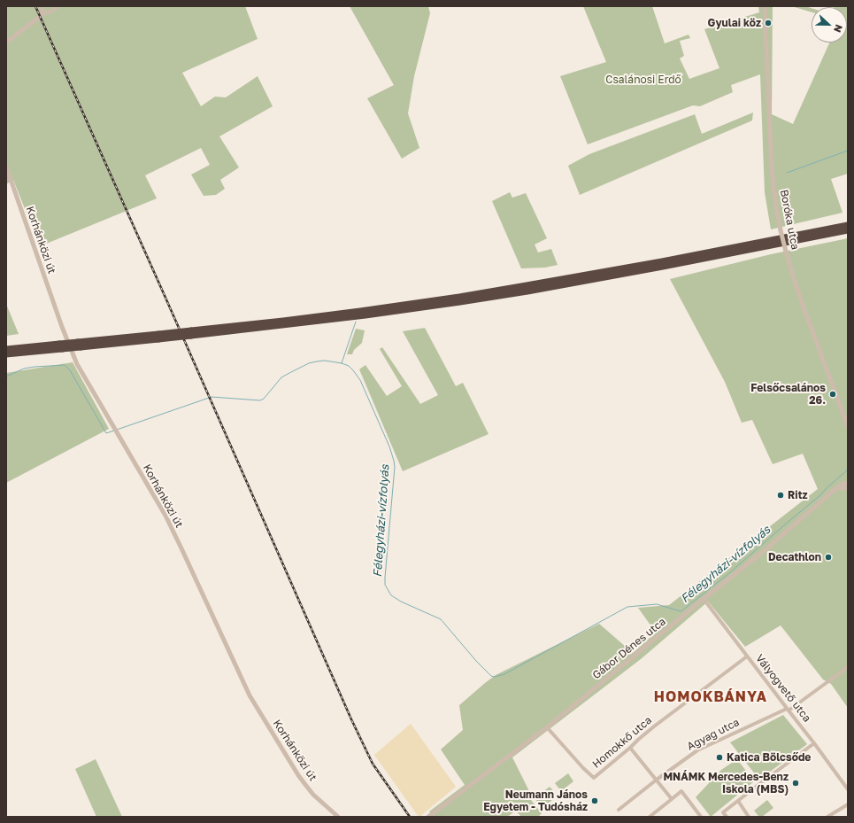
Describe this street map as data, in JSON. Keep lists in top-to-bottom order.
{
  "streets": {
    "street": [
      "Boróka utca",
      "Korhánközi út",
      "Gábor Dénes utca",
      "Vályogvető utca",
      "Agyag utca",
      "Homokkő utca"
    ]
  },
  "crossings": [
    ["Gábor Dénes utca", "Vályogvető utca"],
    ["Gábor Dénes utca", "Homokkő utca"],
    ["Vályogvető utca", "Agyag utca"],
    ["Vályogvető utca", "Homokkő utca"]
  ],
  "districts": ["HOMOKBÁNYA"],
  "water": ["Félegyházi-vízfolyás"],
  "parks": ["Csalánosi Erdő"],
  "places": [
    "Gyulai köz",
    "Felsőcsalános 26.",
    "Ritz",
    "Decathlon",
    "Katica Bölcsőde",
    "MNÁMK Mercedes-Benz Iskola (MBS)",
    "Neumann János Egyetem - Tudósház"
  ],
  "north": "right"
}
